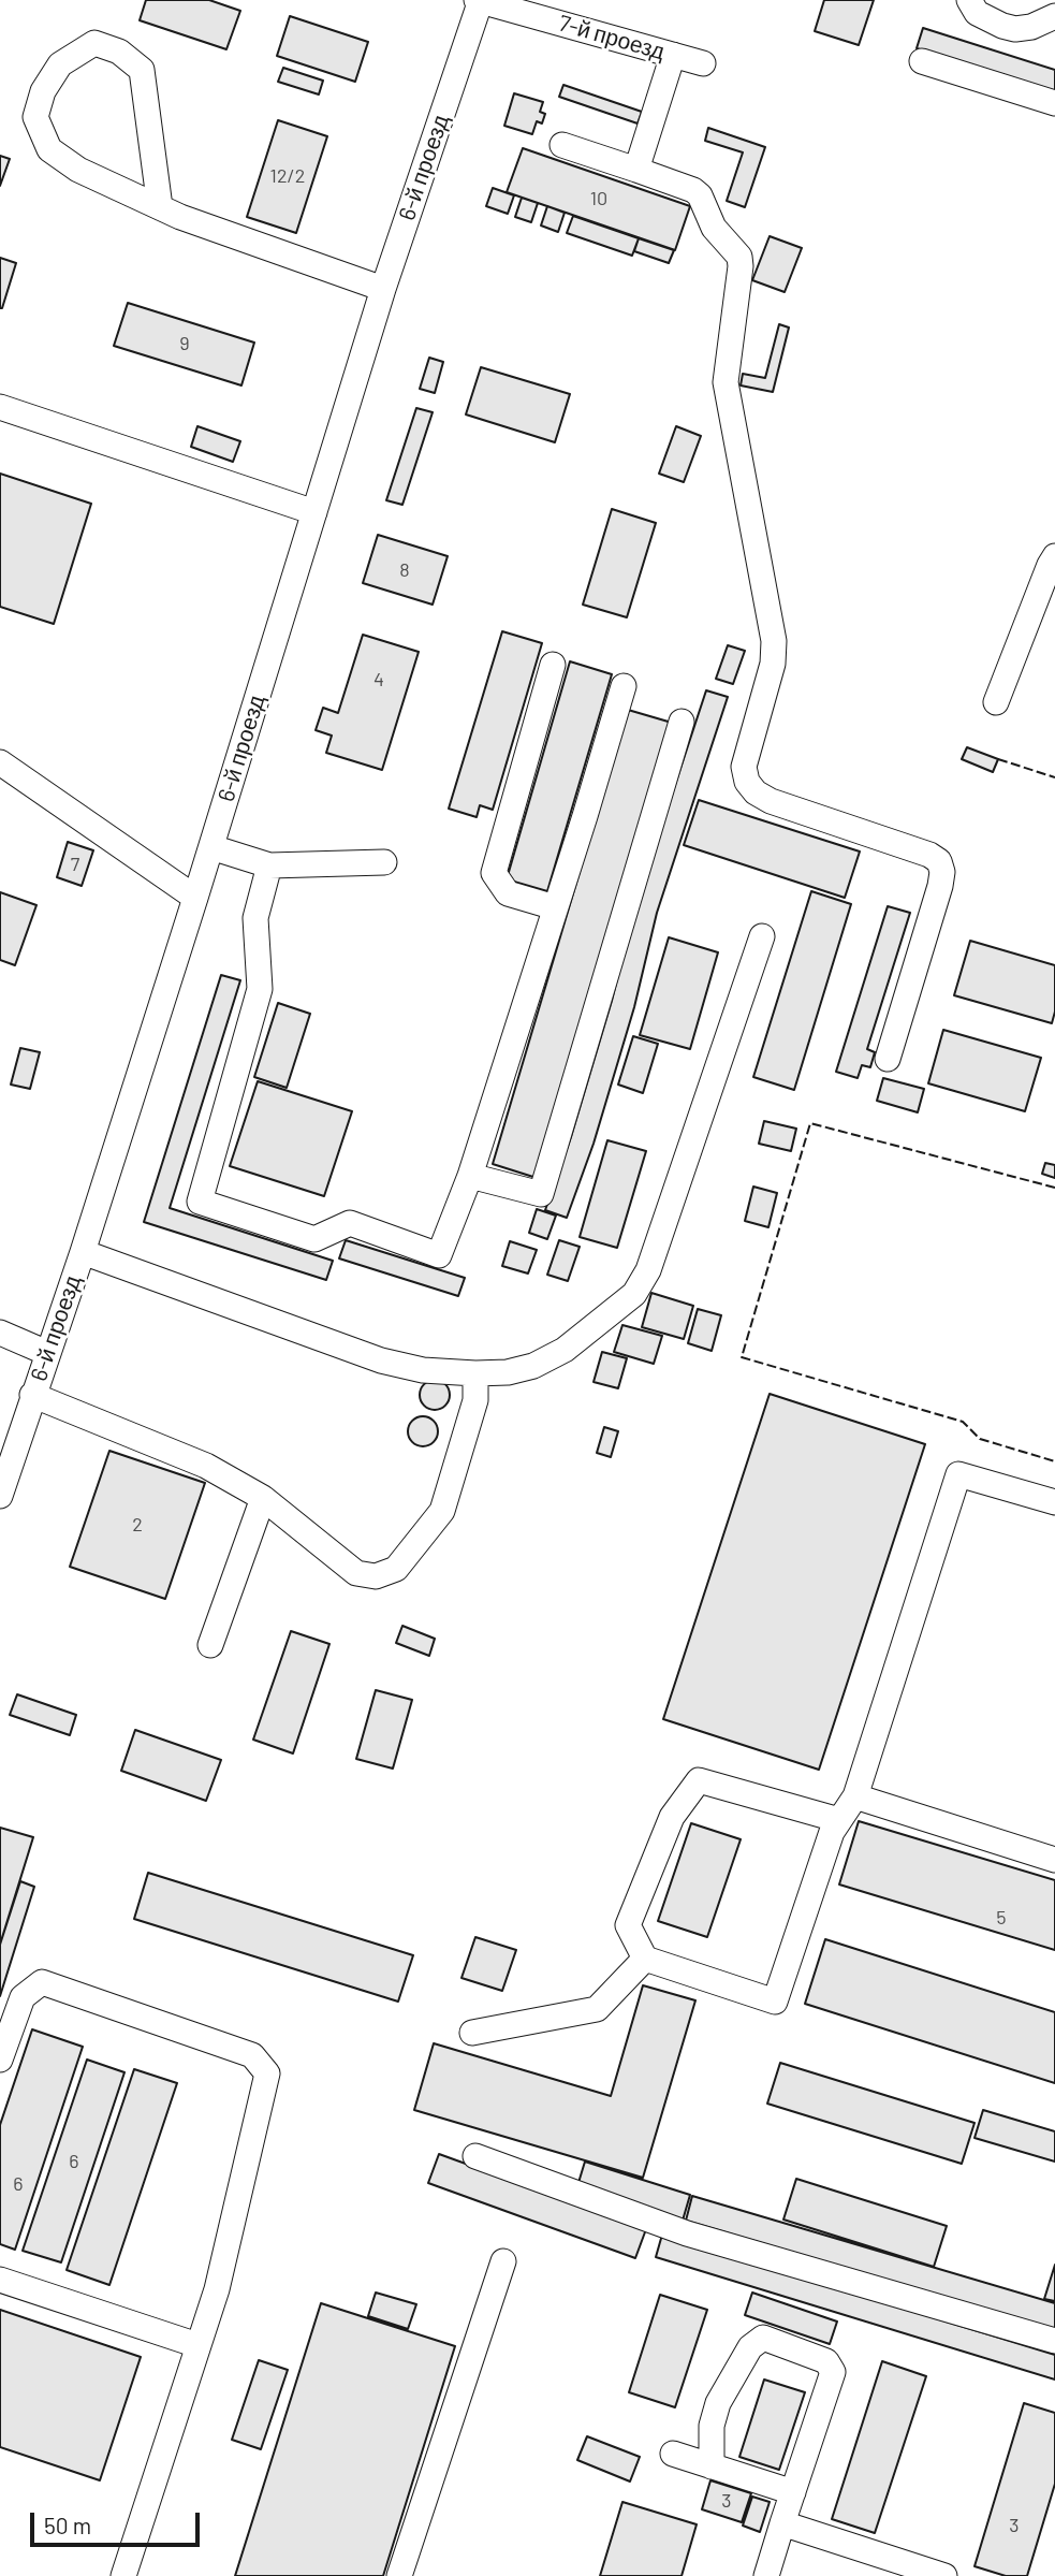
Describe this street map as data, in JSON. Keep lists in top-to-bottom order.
{
  "streets": {
    "street": ["7-й проезд", "6-й проезд"]
  },
  "crossings": [
    ["7-й проезд", "6-й проезд"]
  ],
  "house_numbers": [
    "12/2",
    "10",
    "9",
    "8",
    "4",
    "7",
    "2",
    "5",
    "6",
    "6",
    "3",
    "3"
  ],
  "scale_bar": "50 m"
}
